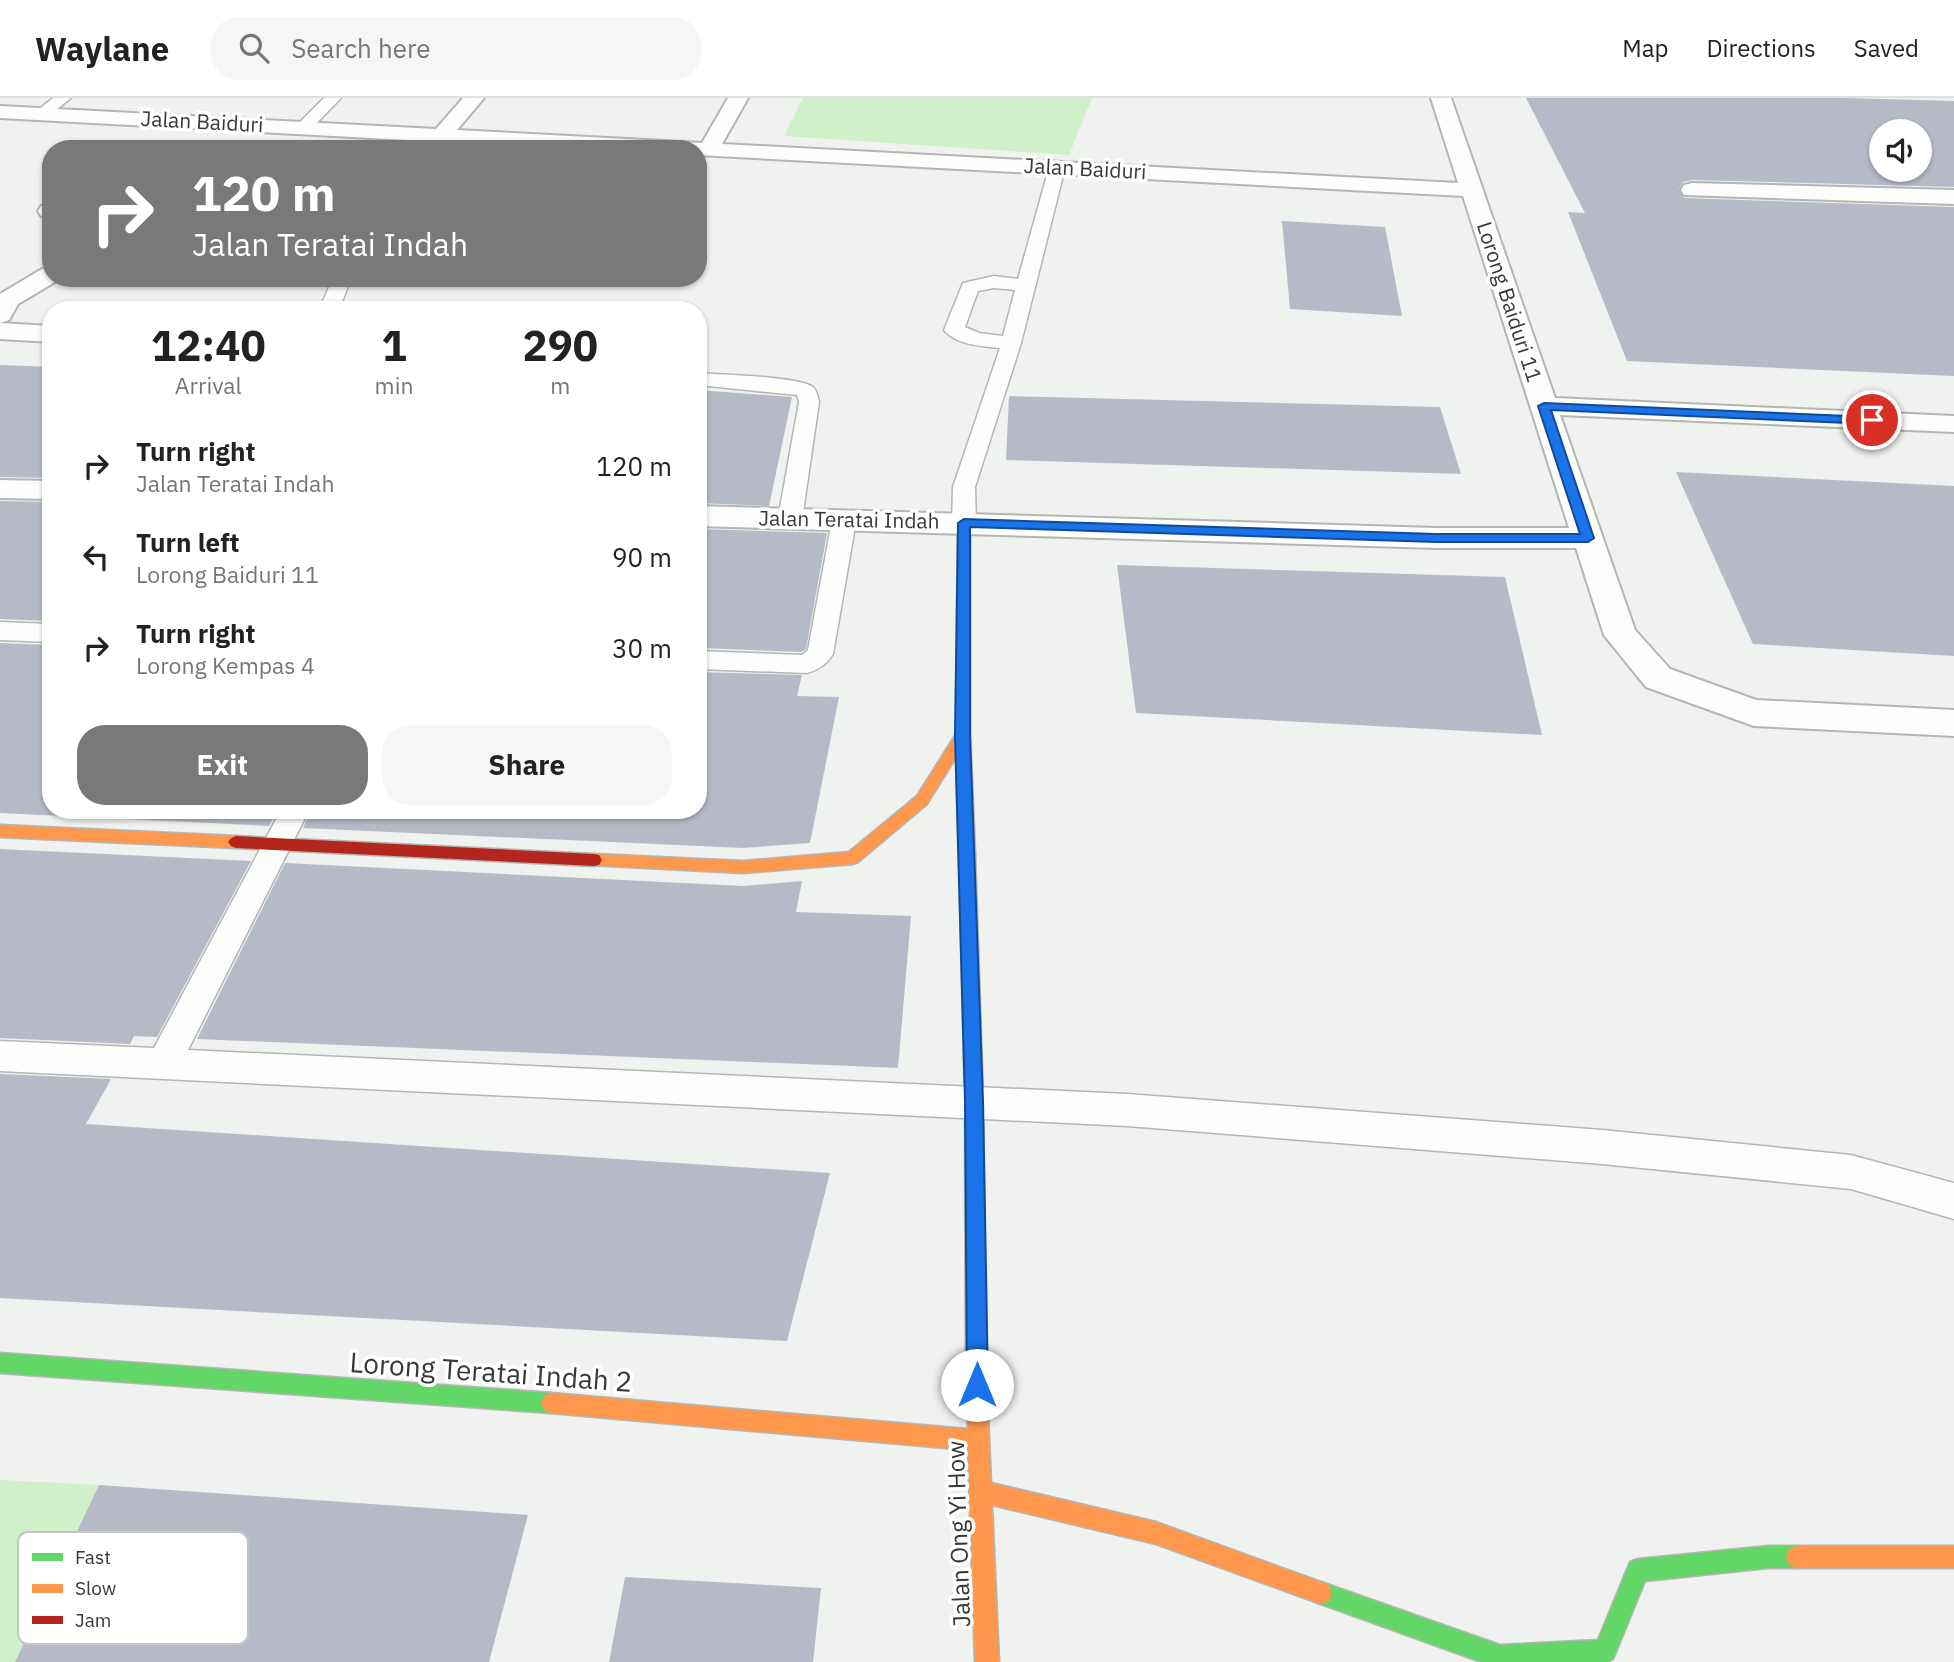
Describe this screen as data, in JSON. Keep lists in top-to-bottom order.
{
  "streets": {
    "street": [
      "Jalan Baiduri",
      "Lorong Baiduri 11",
      "Jalan Teratai Indah",
      "Lorong Teratai Indah 2",
      "Jalan Ong Yi How"
    ]
  },
  "crossings": [
    ["Jalan Baiduri", "Lorong Baiduri 11"],
    ["Lorong Baiduri 11", "Jalan Teratai Indah"],
    ["Jalan Teratai Indah", "Jalan Ong Yi How"],
    ["Lorong Teratai Indah 2", "Jalan Ong Yi How"]
  ],
  "legend": ["Fast", "Slow", "Jam"],
  "page": {
    "header": "Waylane",
    "search": "Search here",
    "nav": ["Map", "Directions", "Saved"],
    "turn": ["120 m", "Jalan Teratai Indah"],
    "eta": [
      "12:40",
      "Arrival",
      "1",
      "min",
      "290",
      "m"
    ],
    "list": [
      {
        "name": "Turn right",
        "note": "Jalan Teratai Indah",
        "value": "120 m"
      },
      {
        "name": "Turn left",
        "note": "Lorong Baiduri 11",
        "value": "90 m"
      },
      {
        "name": "Turn right",
        "note": "Lorong Kempas 4",
        "value": "30 m"
      }
    ],
    "buttons": ["Exit", "Share"]
  }
}
